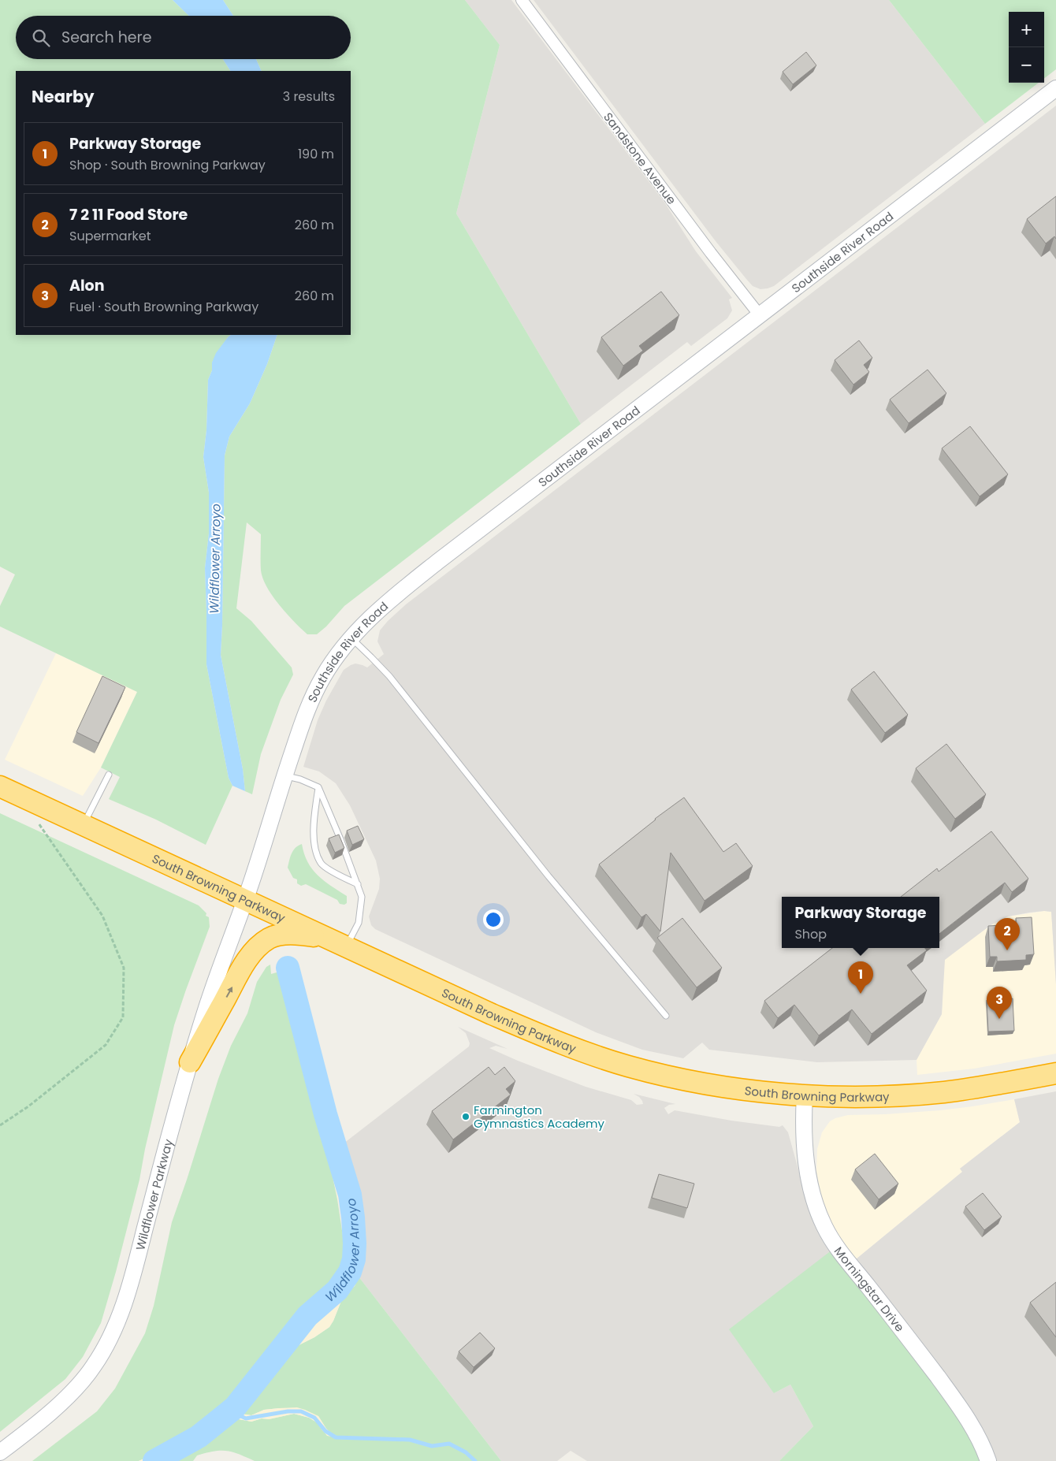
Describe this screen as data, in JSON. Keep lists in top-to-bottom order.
{
  "streets": {
    "highway": ["South Browning Parkway"],
    "main road": ["Southside River Road", "Wildflower Parkway", "Morningstar Drive"],
    "street": ["Sandstone Avenue"]
  },
  "crossings": [
    ["Sandstone Avenue", "Southside River Road"],
    ["Southside River Road", "South Browning Parkway"],
    ["Southside River Road", "Wildflower Parkway"],
    ["South Browning Parkway", "Wildflower Parkway"],
    ["South Browning Parkway", "Morningstar Drive"]
  ],
  "water": ["Wildflower Arroyo"],
  "places": ["Farmington Gymnastics Academy"],
  "page": {
    "map_buttons": ["+", "−"],
    "search": "Search here",
    "heading": ["Nearby", "3 results"],
    "list": [
      {
        "mark": "1",
        "name": "Parkway Storage",
        "note": "Shop · South Browning Parkway",
        "value": "190 m"
      },
      {
        "mark": "2",
        "name": "7 2 11 Food Store",
        "note": "Supermarket",
        "value": "260 m"
      },
      {
        "mark": "3",
        "name": "Alon",
        "note": "Fuel · South Browning Parkway",
        "value": "260 m"
      }
    ],
    "popup": ["Parkway Storage", "Shop"],
    "pins": ["2", "1", "3"]
  }
}
